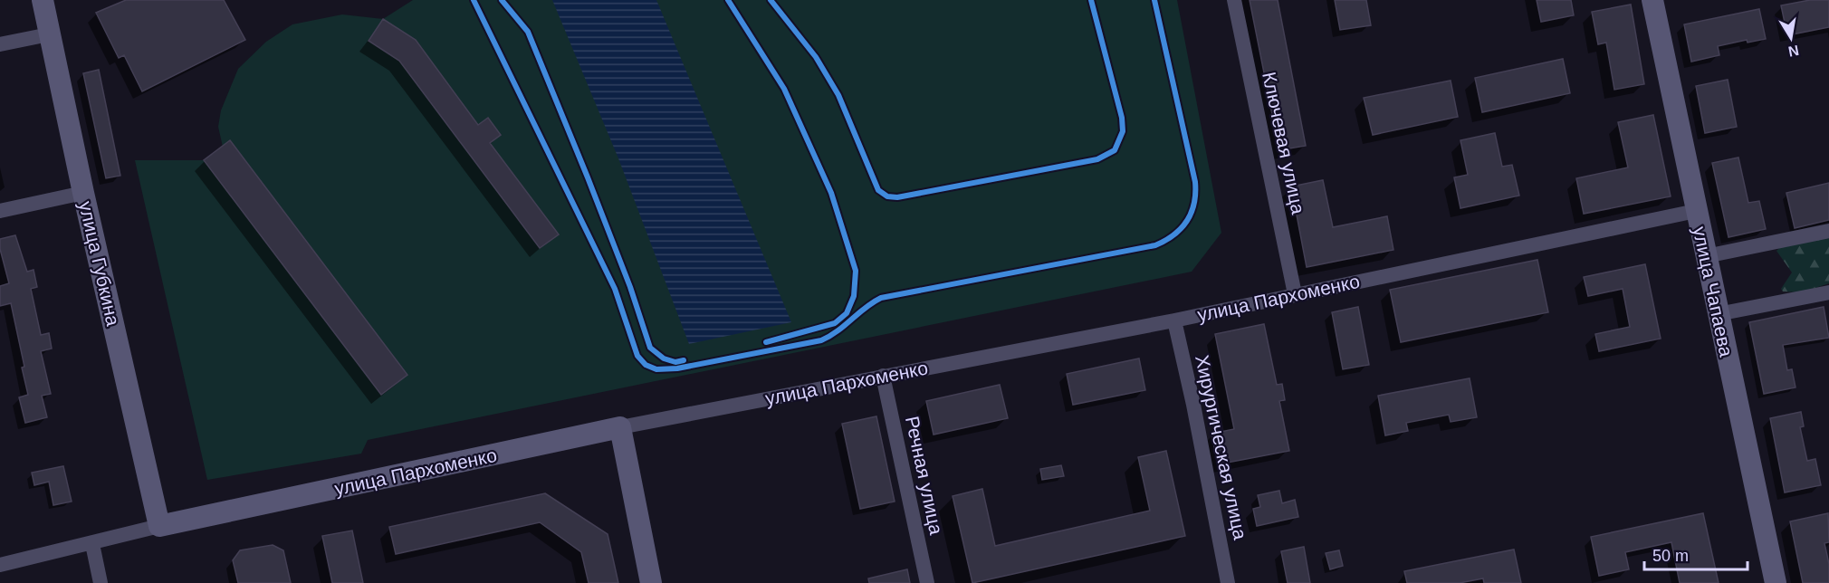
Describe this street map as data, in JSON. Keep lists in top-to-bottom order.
{
  "streets": {
    "street": [
      "Ключевая улица",
      "улица Губкина",
      "улица Чапаева",
      "улица Пархоменко",
      "Хирургическая улица",
      "Речная улица"
    ]
  },
  "crossings": [
    ["Ключевая улица", "улица Пархоменко"],
    ["улица Губкина", "улица Пархоменко"],
    ["улица Чапаева", "улица Пархоменко"],
    ["улица Пархоменко", "Хирургическая улица"],
    ["улица Пархоменко", "Речная улица"]
  ],
  "scale_bar": "50 m",
  "north": "bottom"
}
